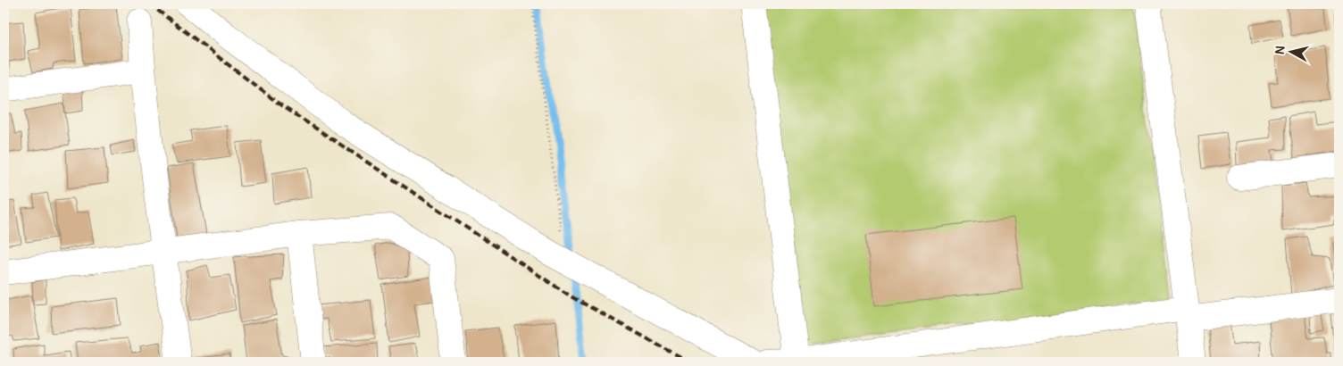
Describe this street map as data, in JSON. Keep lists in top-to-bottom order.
{
  "north": "left"
}
